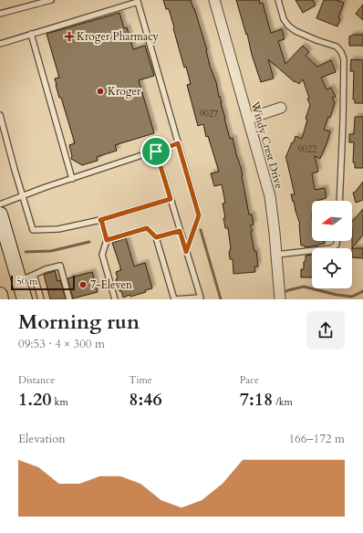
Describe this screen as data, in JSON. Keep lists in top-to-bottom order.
{
  "streets": {
    "street": ["Windy Crest Drive"]
  },
  "places": {
    "health": ["Kroger Pharmacy"],
    "other": ["Kroger", "7-Eleven"]
  },
  "house_numbers": ["9027", "9022"],
  "scale_bar": "50 m",
  "north": "left",
  "page": {
    "scale": "50 m",
    "heading": ["Morning run", "09:53 · 4 × 300 m"],
    "stats": [
      ["Distance", "1.20 km"],
      ["Time", "8:46"],
      ["Pace", "7:18 /km"]
    ],
    "chart": ["Elevation", "166–172 m"]
  }
}
